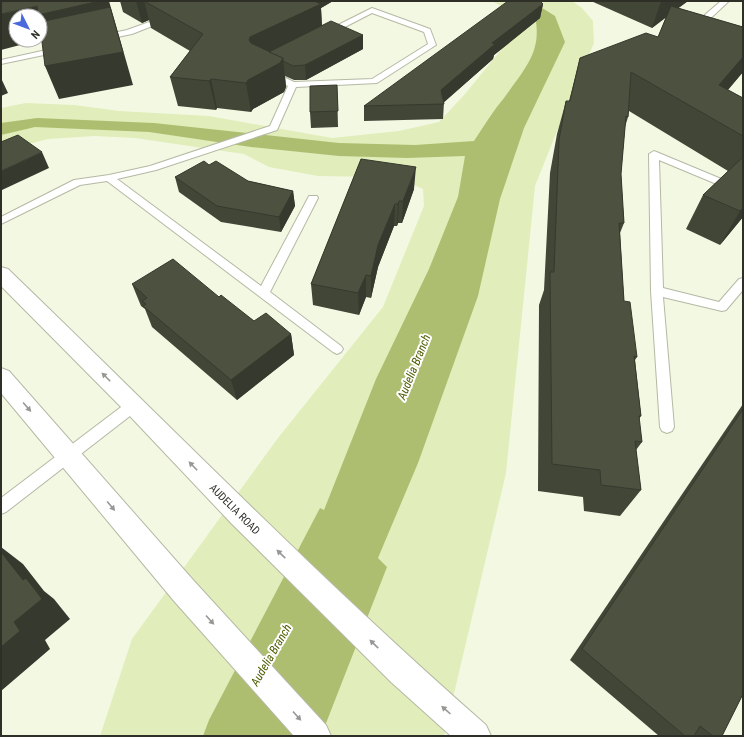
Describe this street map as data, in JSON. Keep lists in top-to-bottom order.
{
  "streets": {
    "main road": ["AUDELIA ROAD"]
  },
  "water": ["Audelia Branch"],
  "north": "bottom right"
}
